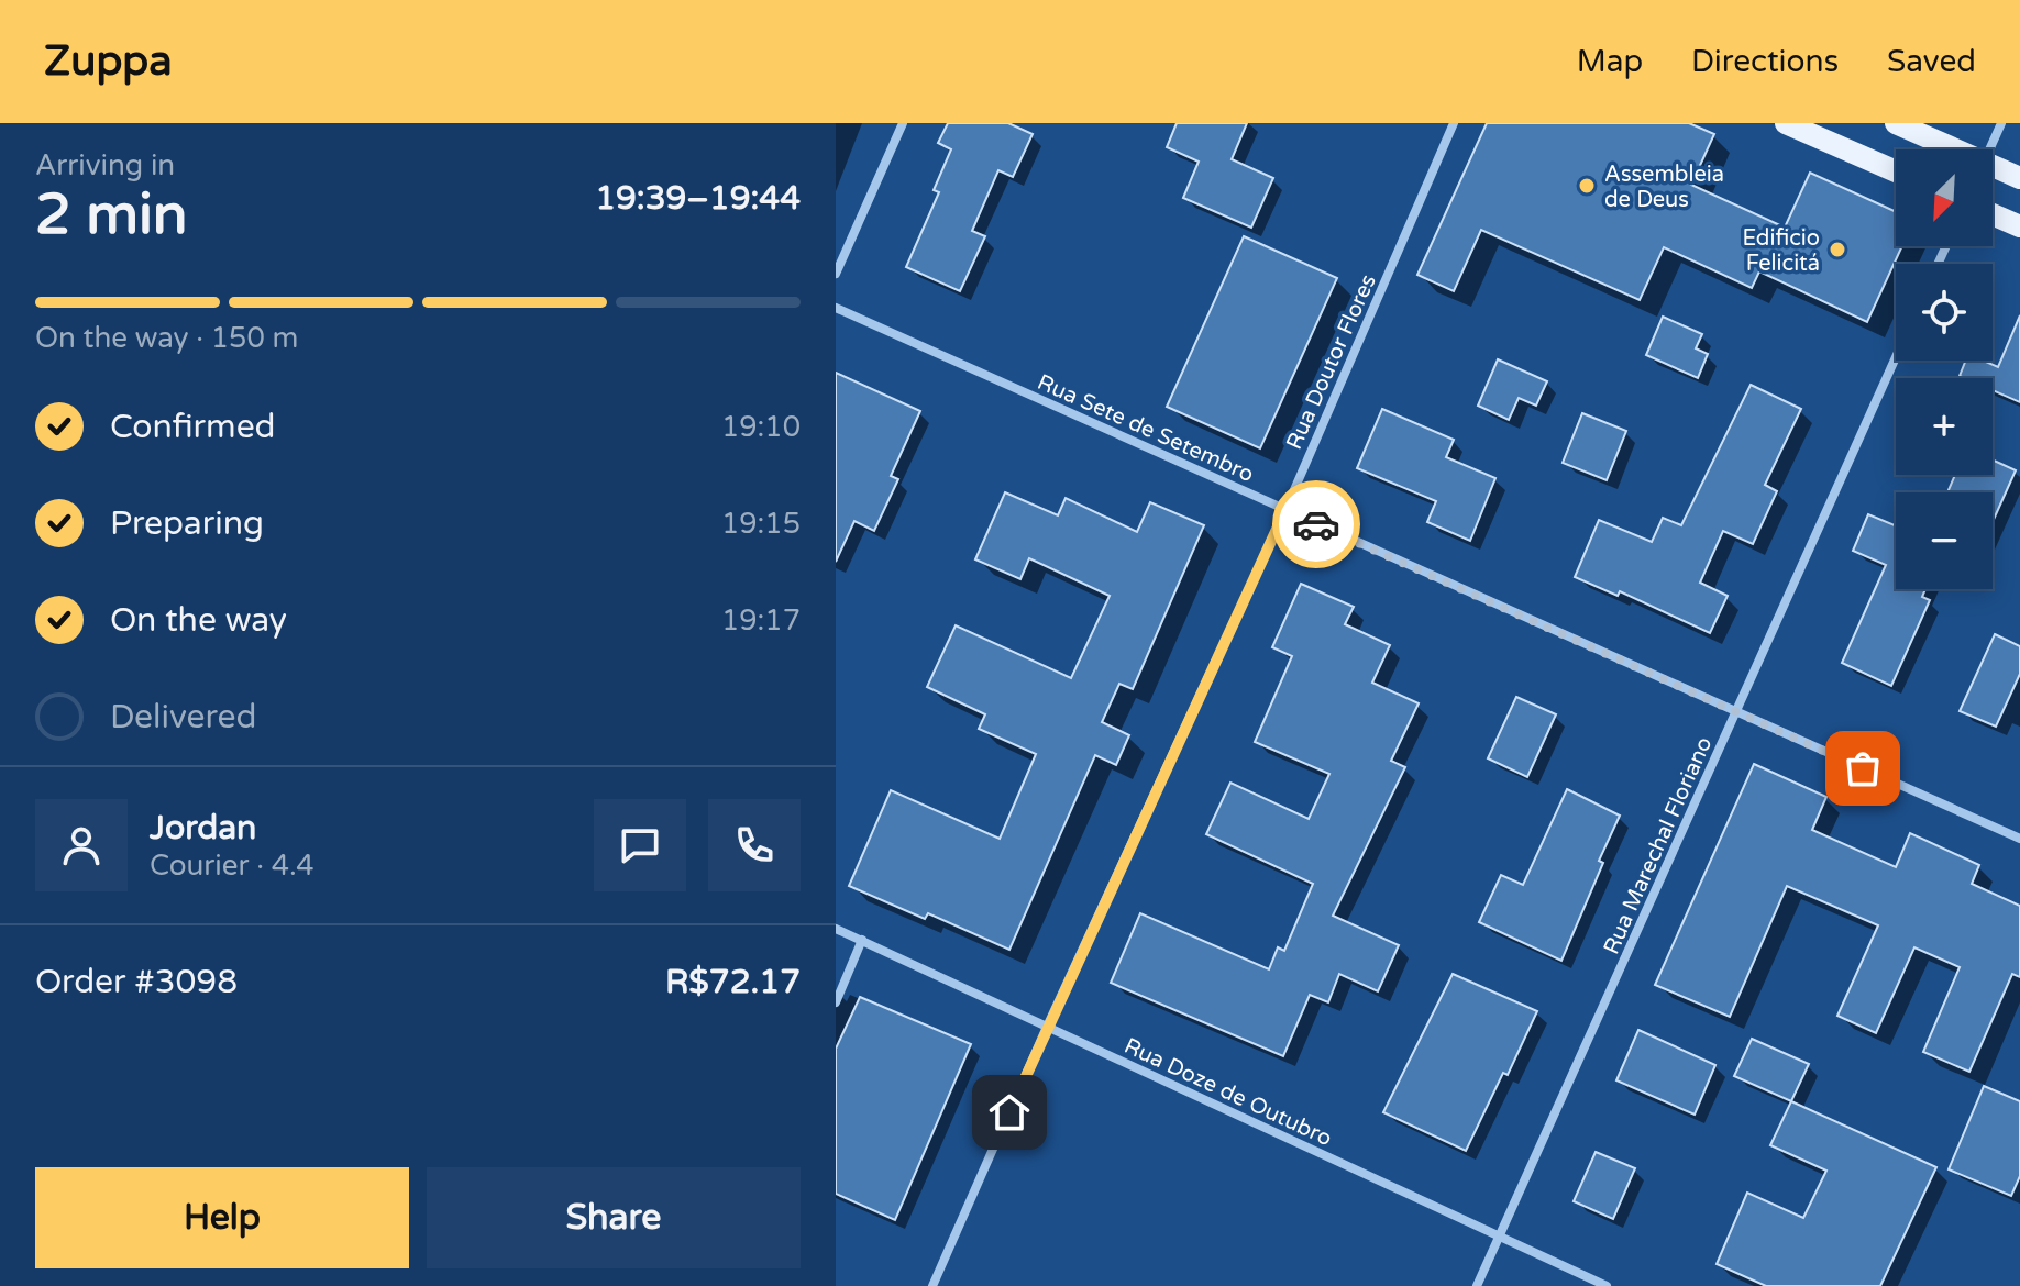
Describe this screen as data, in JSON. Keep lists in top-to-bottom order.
{
  "streets": {
    "street": [
      "Rua Doutor Flores",
      "Rua Sete de Setembro",
      "Rua Marechal Floriano",
      "Rua Doze de Outubro"
    ]
  },
  "crossings": [
    ["Rua Doutor Flores", "Rua Sete de Setembro"],
    ["Rua Doutor Flores", "Rua Doze de Outubro"],
    ["Rua Sete de Setembro", "Rua Marechal Floriano"],
    ["Rua Marechal Floriano", "Rua Doze de Outubro"]
  ],
  "places": ["Assembleia de Deus", "Edificio Felicitá"],
  "north": "bottom left",
  "page": {
    "header": "Zuppa",
    "nav": ["Map", "Directions", "Saved"],
    "heading": ["2 min", "Arriving in", "19:39–19:44"],
    "panel": [
      "Jordan",
      "Courier · 4.4",
      "Order #3098",
      "R$72.17"
    ],
    "map_buttons": ["+", "−"],
    "bar": "On the way · 150 m",
    "list": [
      ["Confirmed", "19:10"],
      ["Preparing", "19:15"],
      ["On the way", "19:17"],
      "Delivered"
    ],
    "buttons": ["Help", "Share"]
  }
}
